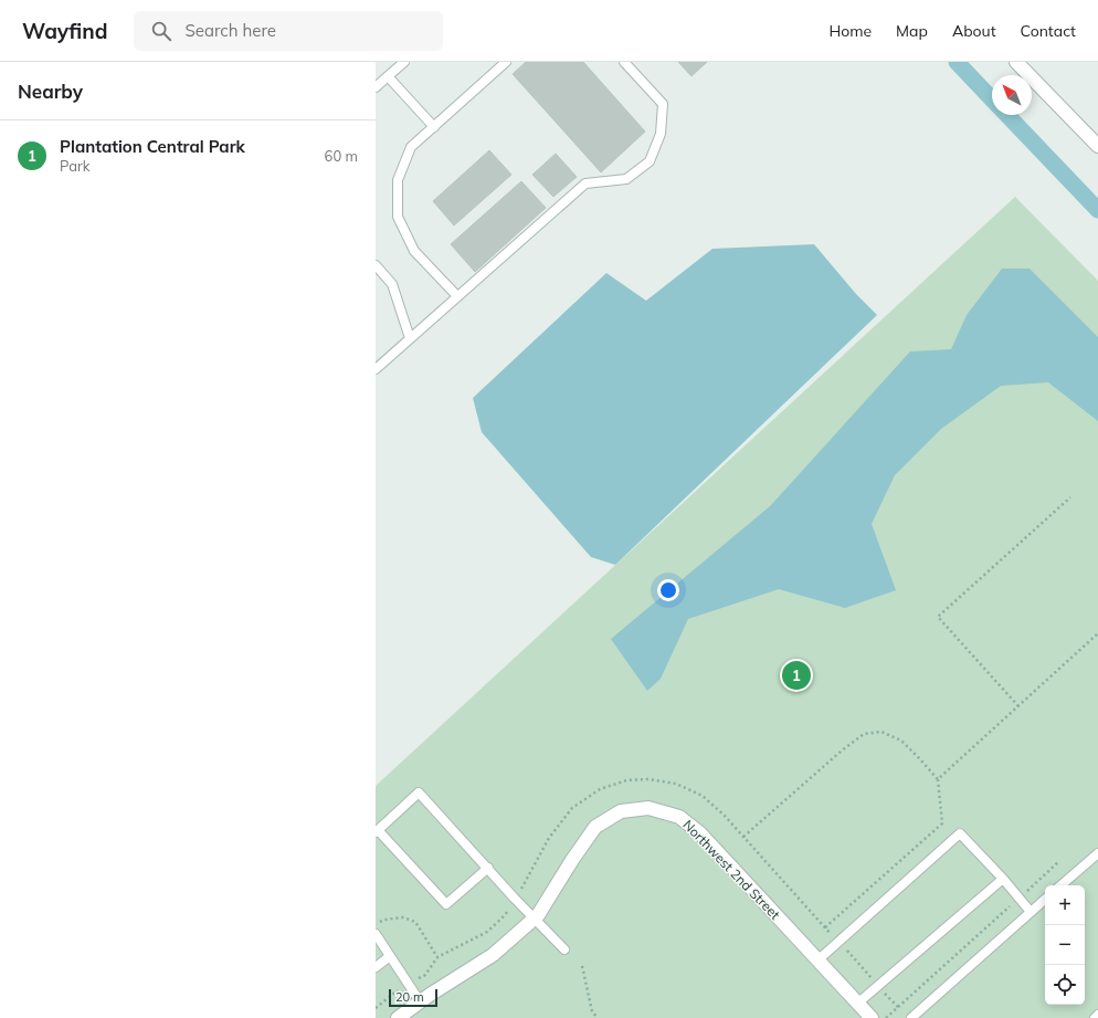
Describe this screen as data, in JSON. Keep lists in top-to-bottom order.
{
  "streets": {
    "street": ["Northwest 2nd Street"]
  },
  "scale_bar": "20 m",
  "north": "top left",
  "page": {
    "header": "Wayfind",
    "search": "Search here",
    "nav": [
      "Home",
      "Map",
      "About",
      "Contact"
    ],
    "heading": "Nearby",
    "list": [
      {
        "mark": "1",
        "name": "Plantation Central Park",
        "note": "Park",
        "value": "60 m"
      }
    ],
    "pins": "1",
    "map_buttons": ["+", "−"],
    "scale": "20 m"
  }
}
